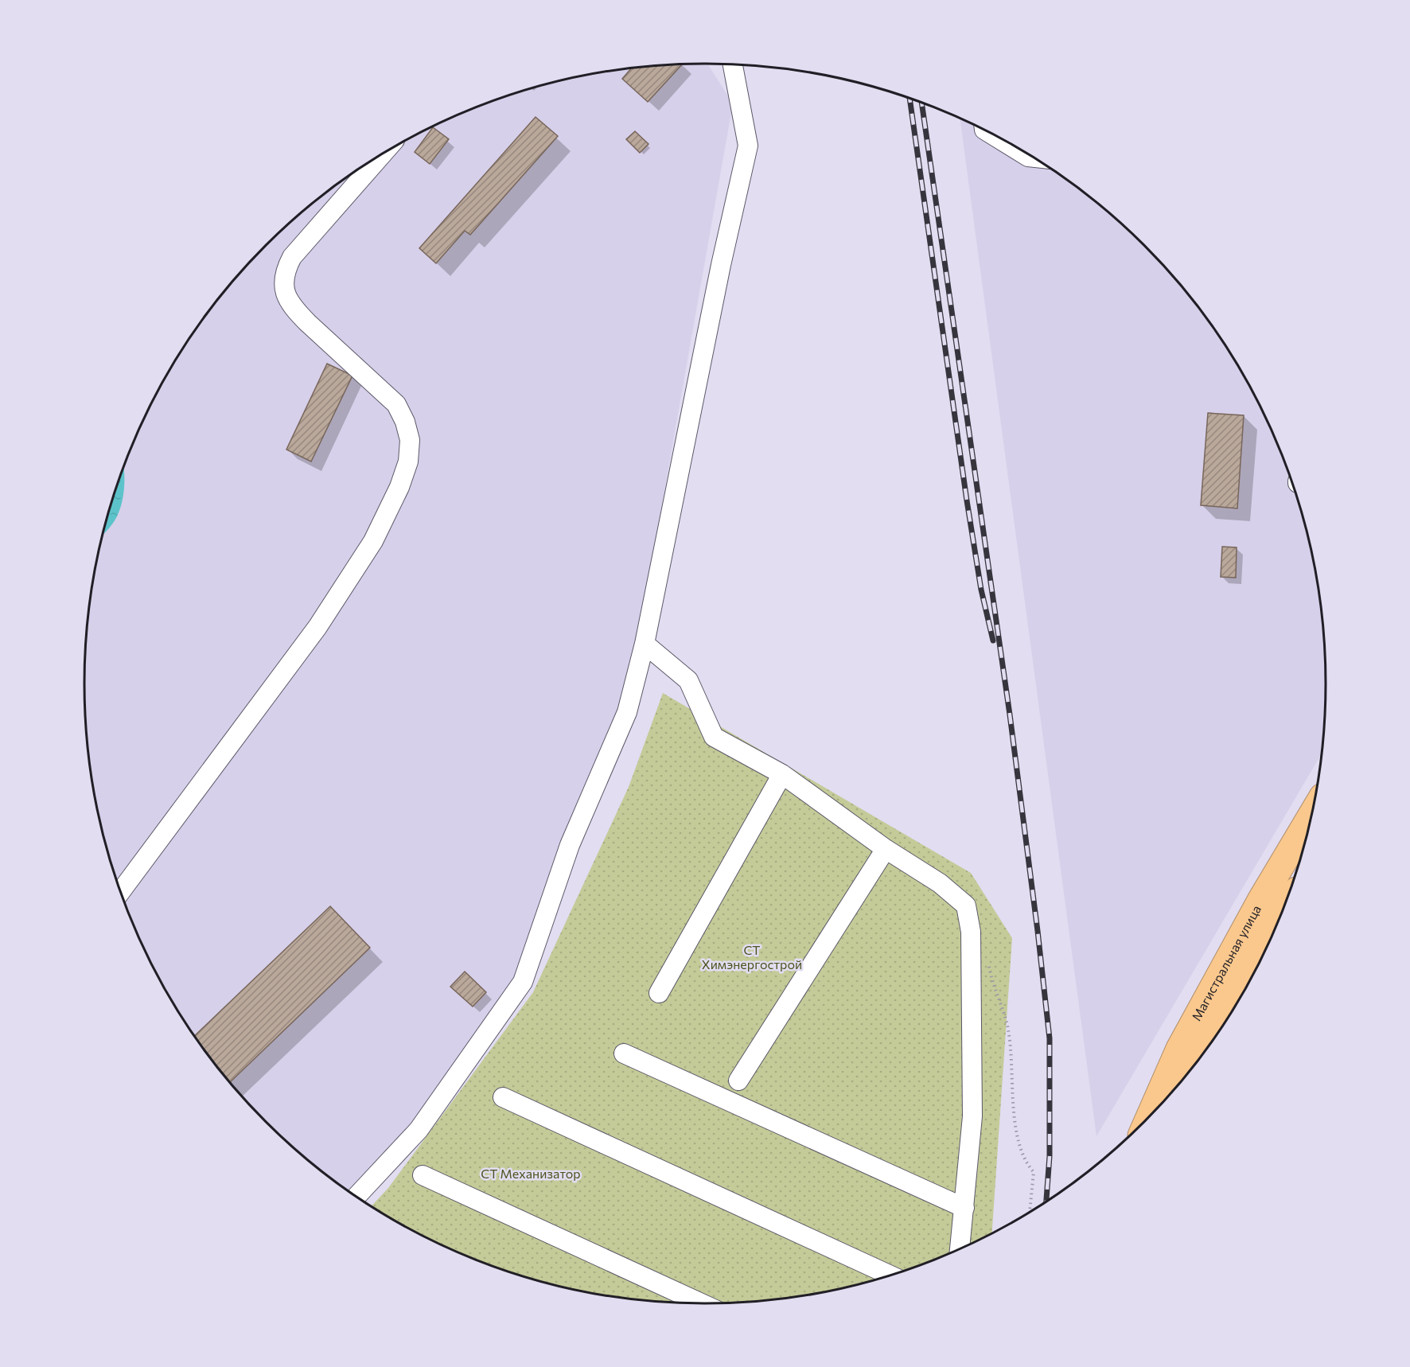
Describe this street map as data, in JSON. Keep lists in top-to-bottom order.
{
  "streets": {
    "highway": ["Магистральная улица"]
  },
  "parks": ["СТ Химэнергострой", "СТ Механизатор"]
}
